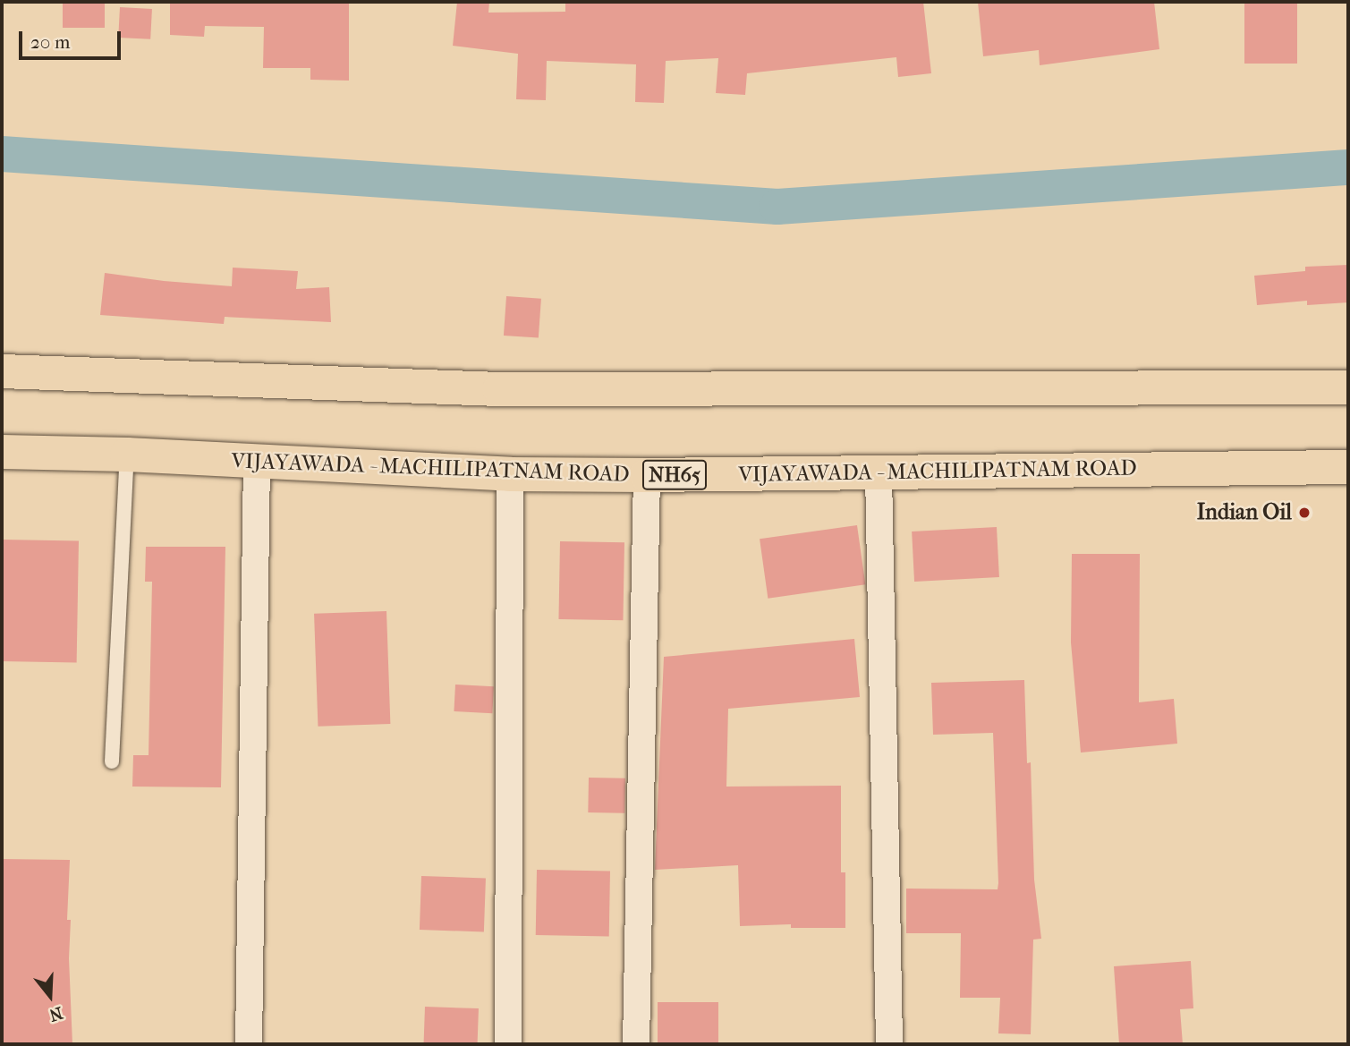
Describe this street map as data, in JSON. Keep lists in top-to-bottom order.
{
  "streets": {
    "highway": ["VIJAYAWADA - MACHILIPATNAM ROAD", "NH65"]
  },
  "places": ["Indian Oil"],
  "scale_bar": "20 m",
  "north": "bottom"
}
